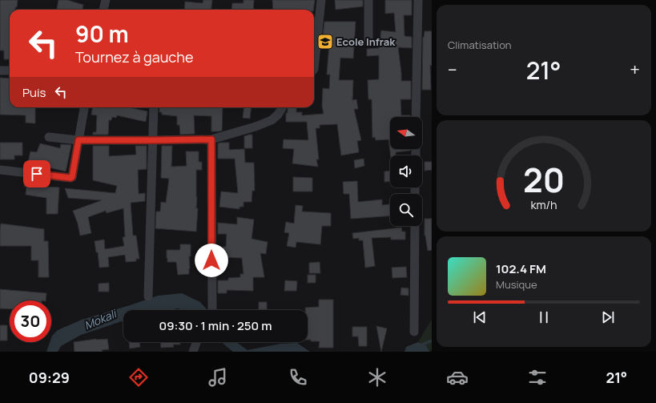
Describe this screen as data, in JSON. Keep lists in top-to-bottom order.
{
  "water": ["Mokali"],
  "places": {
    "school or university": ["Ecole Infrak"]
  },
  "north": "left",
  "page": {
    "tile": "Climatisation",
    "turn": ["90 m", "Tournez à gauche"],
    "heat": ["−", "21°", "+"],
    "then": "Puis",
    "song": ["102.4 FM", "Musique"],
    "limit": "30",
    "trip": "09:30 · 1 min · 250 m",
    "tabs": ["09:29", "21°"],
    "gauge": ["20", "km/h"]
  }
}
